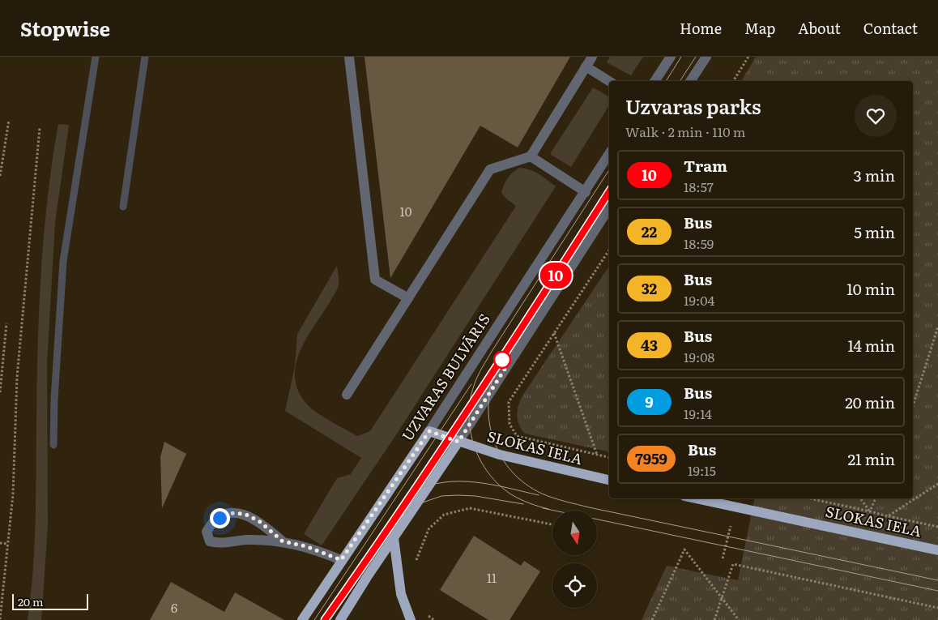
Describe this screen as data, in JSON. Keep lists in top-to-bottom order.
{
  "streets": {
    "main road": ["UZVARAS BULVĀRIS", "SLOKAS IELA"]
  },
  "crossings": [
    ["UZVARAS BULVĀRIS", "SLOKAS IELA"]
  ],
  "lines": ["tram line 10"],
  "house_numbers": ["10", "11", "6"],
  "scale_bar": "20 m",
  "north": "bottom",
  "page": {
    "header": "Stopwise",
    "nav": [
      "Home",
      "Map",
      "About",
      "Contact"
    ],
    "on_map": "10",
    "heading": ["Uzvaras parks", "Walk · 2 min · 110 m"],
    "list": [
      {
        "mark": "10",
        "name": "Tram",
        "note": "18:57",
        "value": "3 min"
      },
      {
        "mark": "22",
        "name": "Bus",
        "note": "18:59",
        "value": "5 min"
      },
      {
        "mark": "32",
        "name": "Bus",
        "note": "19:04",
        "value": "10 min"
      },
      {
        "mark": "43",
        "name": "Bus",
        "note": "19:08",
        "value": "14 min"
      },
      {
        "mark": "9",
        "name": "Bus",
        "note": "19:14",
        "value": "20 min"
      },
      {
        "mark": "7959",
        "name": "Bus",
        "note": "19:15",
        "value": "21 min"
      }
    ],
    "scale": "20 m"
  }
}
